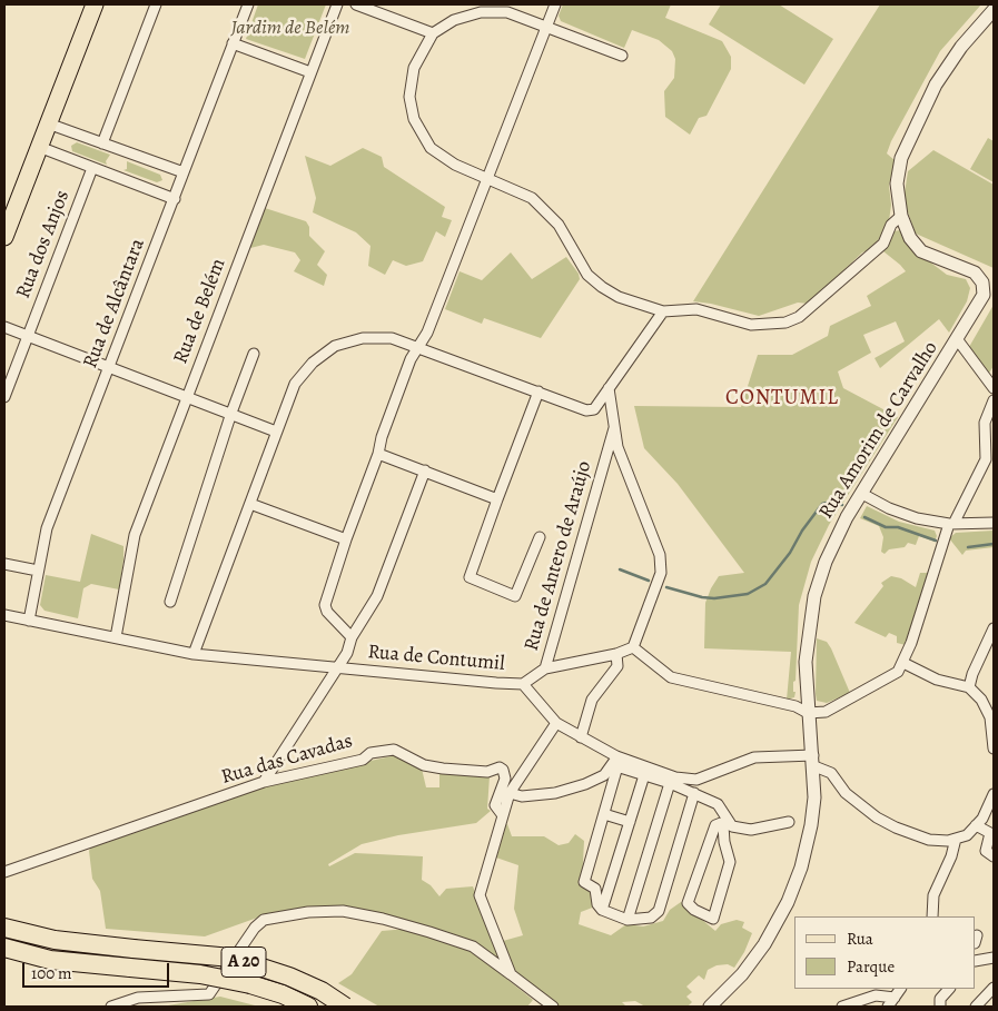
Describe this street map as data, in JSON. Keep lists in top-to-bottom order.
{
  "streets": {
    "highway": ["A 20"],
    "street": [
      "Rua dos Anjos",
      "Rua de Alcântara",
      "Rua de Belém",
      "Rua Amorim de Carvalho",
      "Rua de Antero de Araújo",
      "Rua de Contumil",
      "Rua das Cavadas"
    ]
  },
  "crossings": [
    ["Rua de Alcântara", "Rua de Contumil"],
    ["Rua de Belém", "Rua de Contumil"],
    ["Rua de Antero de Araújo", "Rua de Contumil"]
  ],
  "districts": ["CONTUMIL"],
  "parks": ["Jardim de Belém"],
  "legend": ["Rua", "Parque"],
  "scale_bar": "100 m"
}
